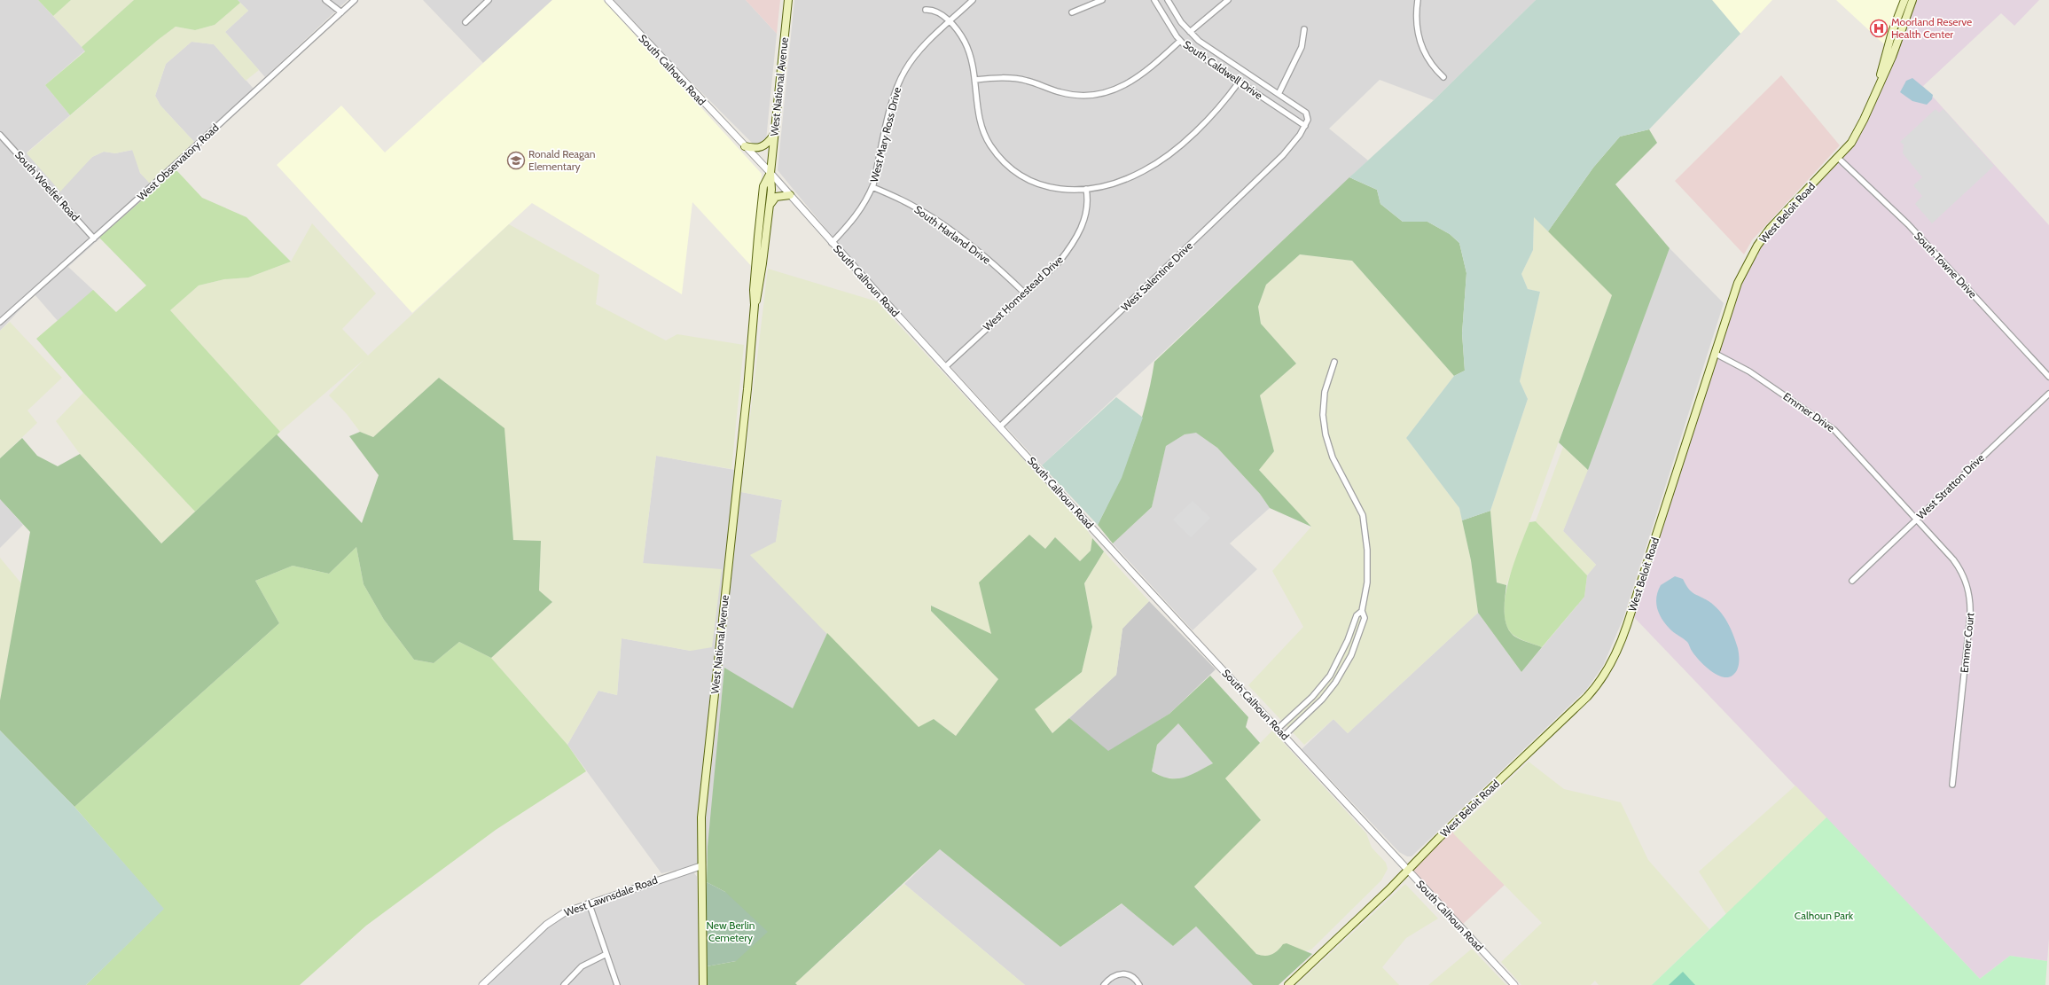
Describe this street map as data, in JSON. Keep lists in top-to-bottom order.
{
  "streets": {
    "main road": ["West National Avenue", "West Beloit Road"],
    "street": [
      "South Calhoun Road",
      "South Caldwell Drive",
      "West Mary Ross Drive",
      "West Observatory Road",
      "South Woelfel Road",
      "South Harland Drive",
      "South Towne Drive",
      "West Salentine Drive",
      "West Homestead Drive",
      "Emmer Drive",
      "West Stratton Drive",
      "Emmer Court",
      "West Lawnsdale Road"
    ]
  },
  "crossings": [
    ["South Calhoun Road", "West National Avenue"],
    ["South Calhoun Road", "West Mary Ross Drive"],
    ["South Calhoun Road", "West Beloit Road"],
    ["South Calhoun Road", "West Salentine Drive"],
    ["South Calhoun Road", "West Homestead Drive"],
    ["South Caldwell Drive", "West Salentine Drive"],
    ["West National Avenue", "West Lawnsdale Road"],
    ["West Mary Ross Drive", "South Harland Drive"],
    ["West Observatory Road", "South Woelfel Road"],
    ["West Beloit Road", "South Towne Drive"],
    ["West Beloit Road", "Emmer Drive"],
    ["South Harland Drive", "West Homestead Drive"],
    ["Emmer Drive", "West Stratton Drive"],
    ["Emmer Drive", "Emmer Court"],
    ["West Stratton Drive", "Emmer Court"]
  ],
  "parks": ["Calhoun Park", "New Berlin Cemetery"],
  "places": {
    "hospital": ["Moorland Reserve Health Center"],
    "school or university": ["Ronald Reagan Elementary"]
  }
}
